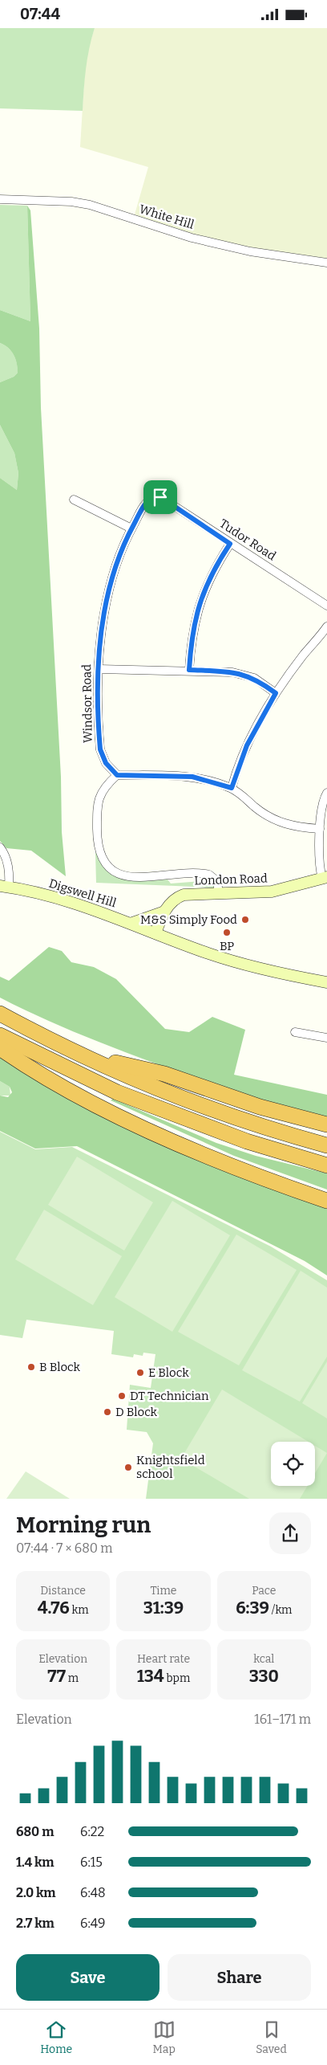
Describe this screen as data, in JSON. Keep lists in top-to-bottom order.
{
  "streets": {
    "main road": ["London Road", "Digswell Hill"],
    "street": ["White Hill", "Tudor Road", "Windsor Road"]
  },
  "crossings": [
    ["Tudor Road", "Windsor Road"],
    ["London Road", "Digswell Hill"]
  ],
  "places": [
    "M&S Simply Food",
    "BP",
    "B Block",
    "E Block",
    "DT Technician",
    "D Block",
    "Knightsfield school"
  ],
  "page": {
    "status": "07:44",
    "heading": ["Morning run", "07:44 · 7 × 680 m"],
    "stats": [
      ["Distance", "4.76 km"],
      ["Time", "31:39"],
      ["Pace", "6:39 /km"],
      ["Elevation", "77 m"],
      ["Heart rate", "134 bpm"],
      ["kcal", "330"]
    ],
    "chart": ["Elevation", "161–171 m"],
    "list": [
      {
        "name": "680 m",
        "note": "6:22"
      },
      {
        "name": "1.4 km",
        "note": "6:15"
      },
      {
        "name": "2.0 km",
        "note": "6:48"
      },
      {
        "name": "2.7 km",
        "note": "6:49"
      }
    ],
    "buttons": ["Save", "Share"],
    "tabs": ["Home", "Map", "Saved"]
  }
}
